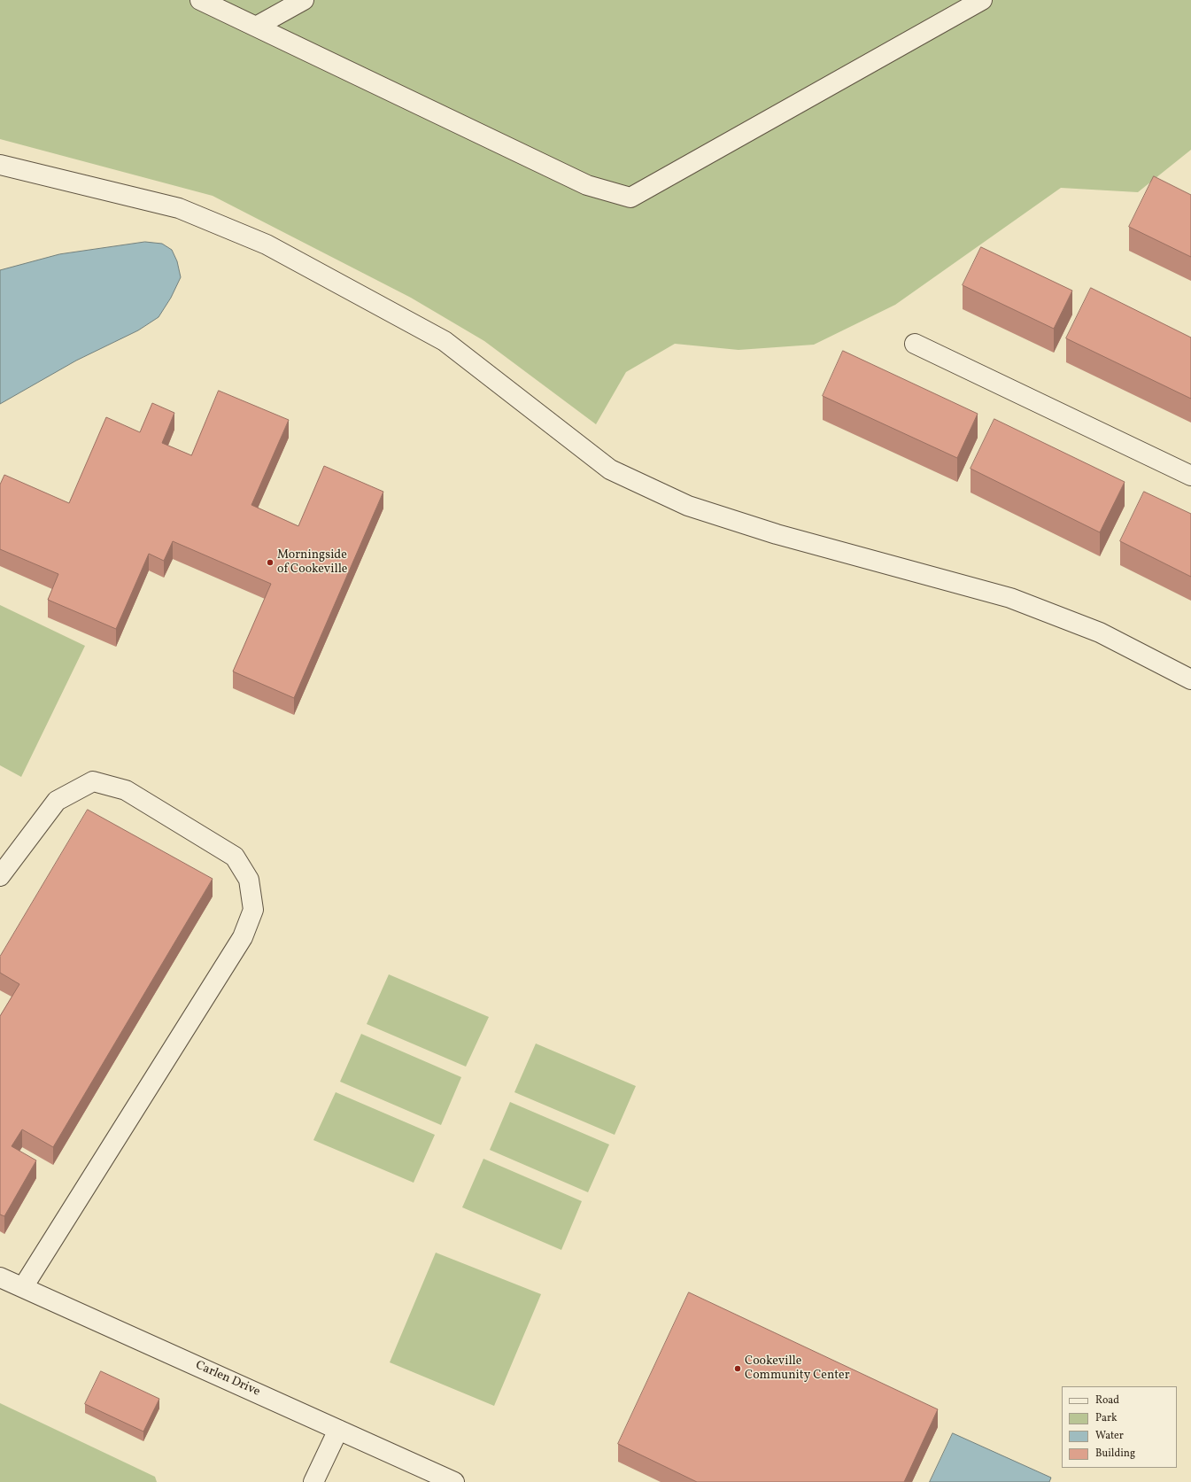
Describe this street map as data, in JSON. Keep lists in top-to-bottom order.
{
  "streets": {
    "street": ["Carlen Drive"]
  },
  "places": ["Morningside of Cookeville", "Cookeville Community Center"],
  "legend": [
    "Road",
    "Park",
    "Water",
    "Building"
  ]
}
